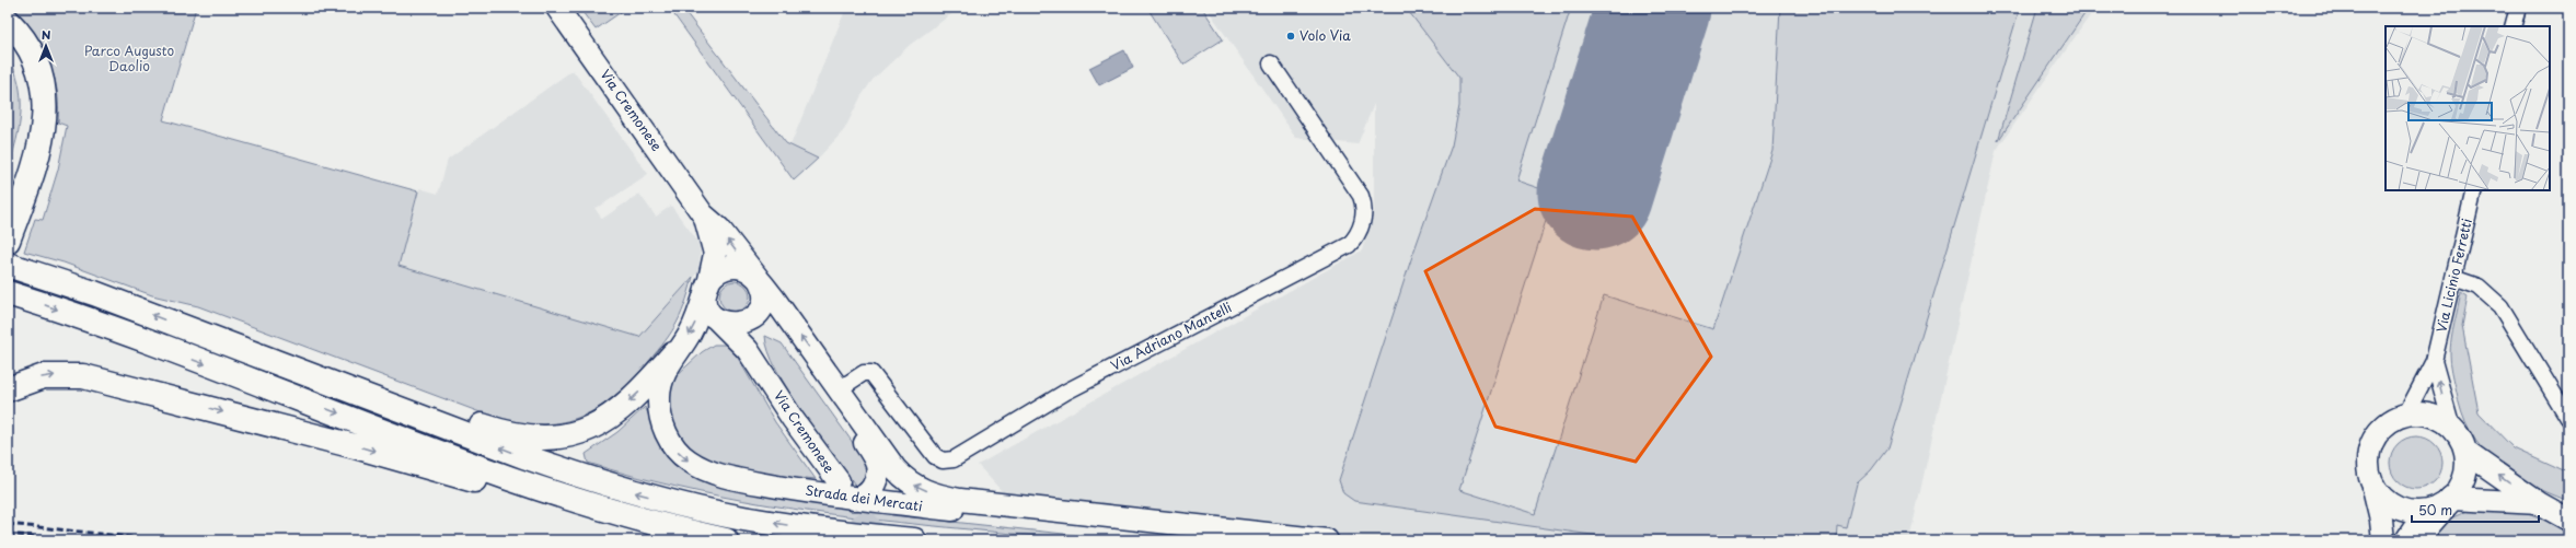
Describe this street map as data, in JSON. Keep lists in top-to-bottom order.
{
  "streets": {
    "street": [
      "Via Cremonese",
      "Via Licinio Ferretti",
      "Via Adriano Mantelli",
      "Strada dei Mercati"
    ]
  },
  "crossings": [
    ["Via Cremonese", "Strada dei Mercati"],
    ["Via Adriano Mantelli", "Strada dei Mercati"]
  ],
  "parks": ["Parco Augusto Daolio"],
  "places": ["Volo Via"],
  "scale_bar": "50 m",
  "north": "top"
}
